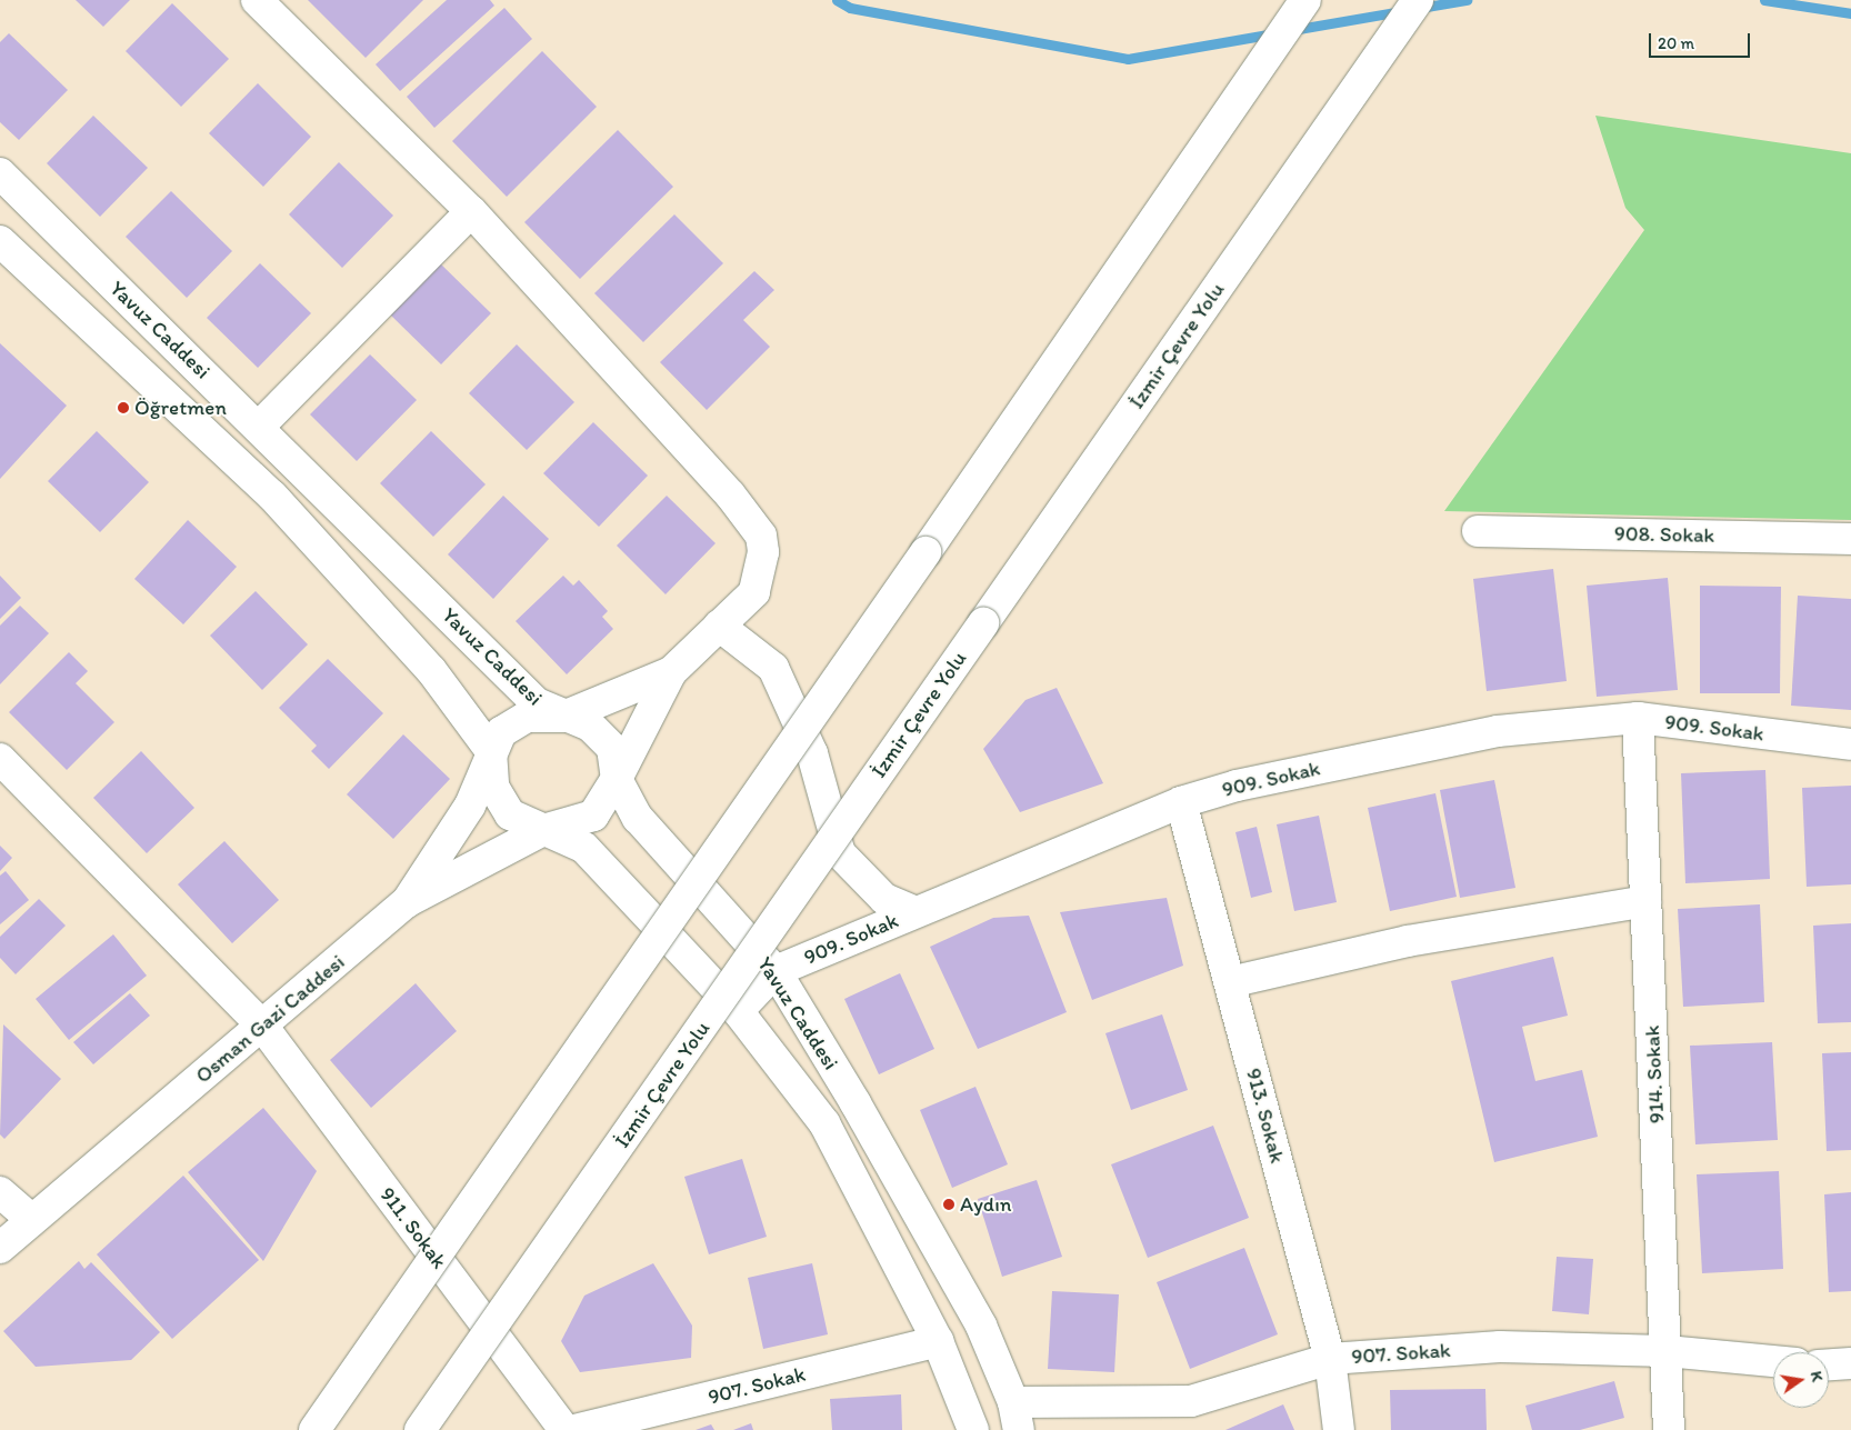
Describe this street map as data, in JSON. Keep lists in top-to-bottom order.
{
  "streets": {
    "main road": [
      "Yavuz Caddesi",
      "İzmir Çevre Yolu",
      "908. Sokak",
      "909. Sokak",
      "Osman Gazi Caddesi",
      "914. Sokak",
      "913. Sokak",
      "911. Sokak",
      "907. Sokak"
    ]
  },
  "crossings": [
    ["Yavuz Caddesi", "909. Sokak"],
    ["Yavuz Caddesi", "Osman Gazi Caddesi"],
    ["Yavuz Caddesi", "907. Sokak"],
    ["909. Sokak", "914. Sokak"],
    ["909. Sokak", "913. Sokak"],
    ["Osman Gazi Caddesi", "911. Sokak"],
    ["914. Sokak", "907. Sokak"],
    ["913. Sokak", "907. Sokak"]
  ],
  "places": ["Öğretmen", "Aydın"],
  "scale_bar": "20 m",
  "north": "right"
}
